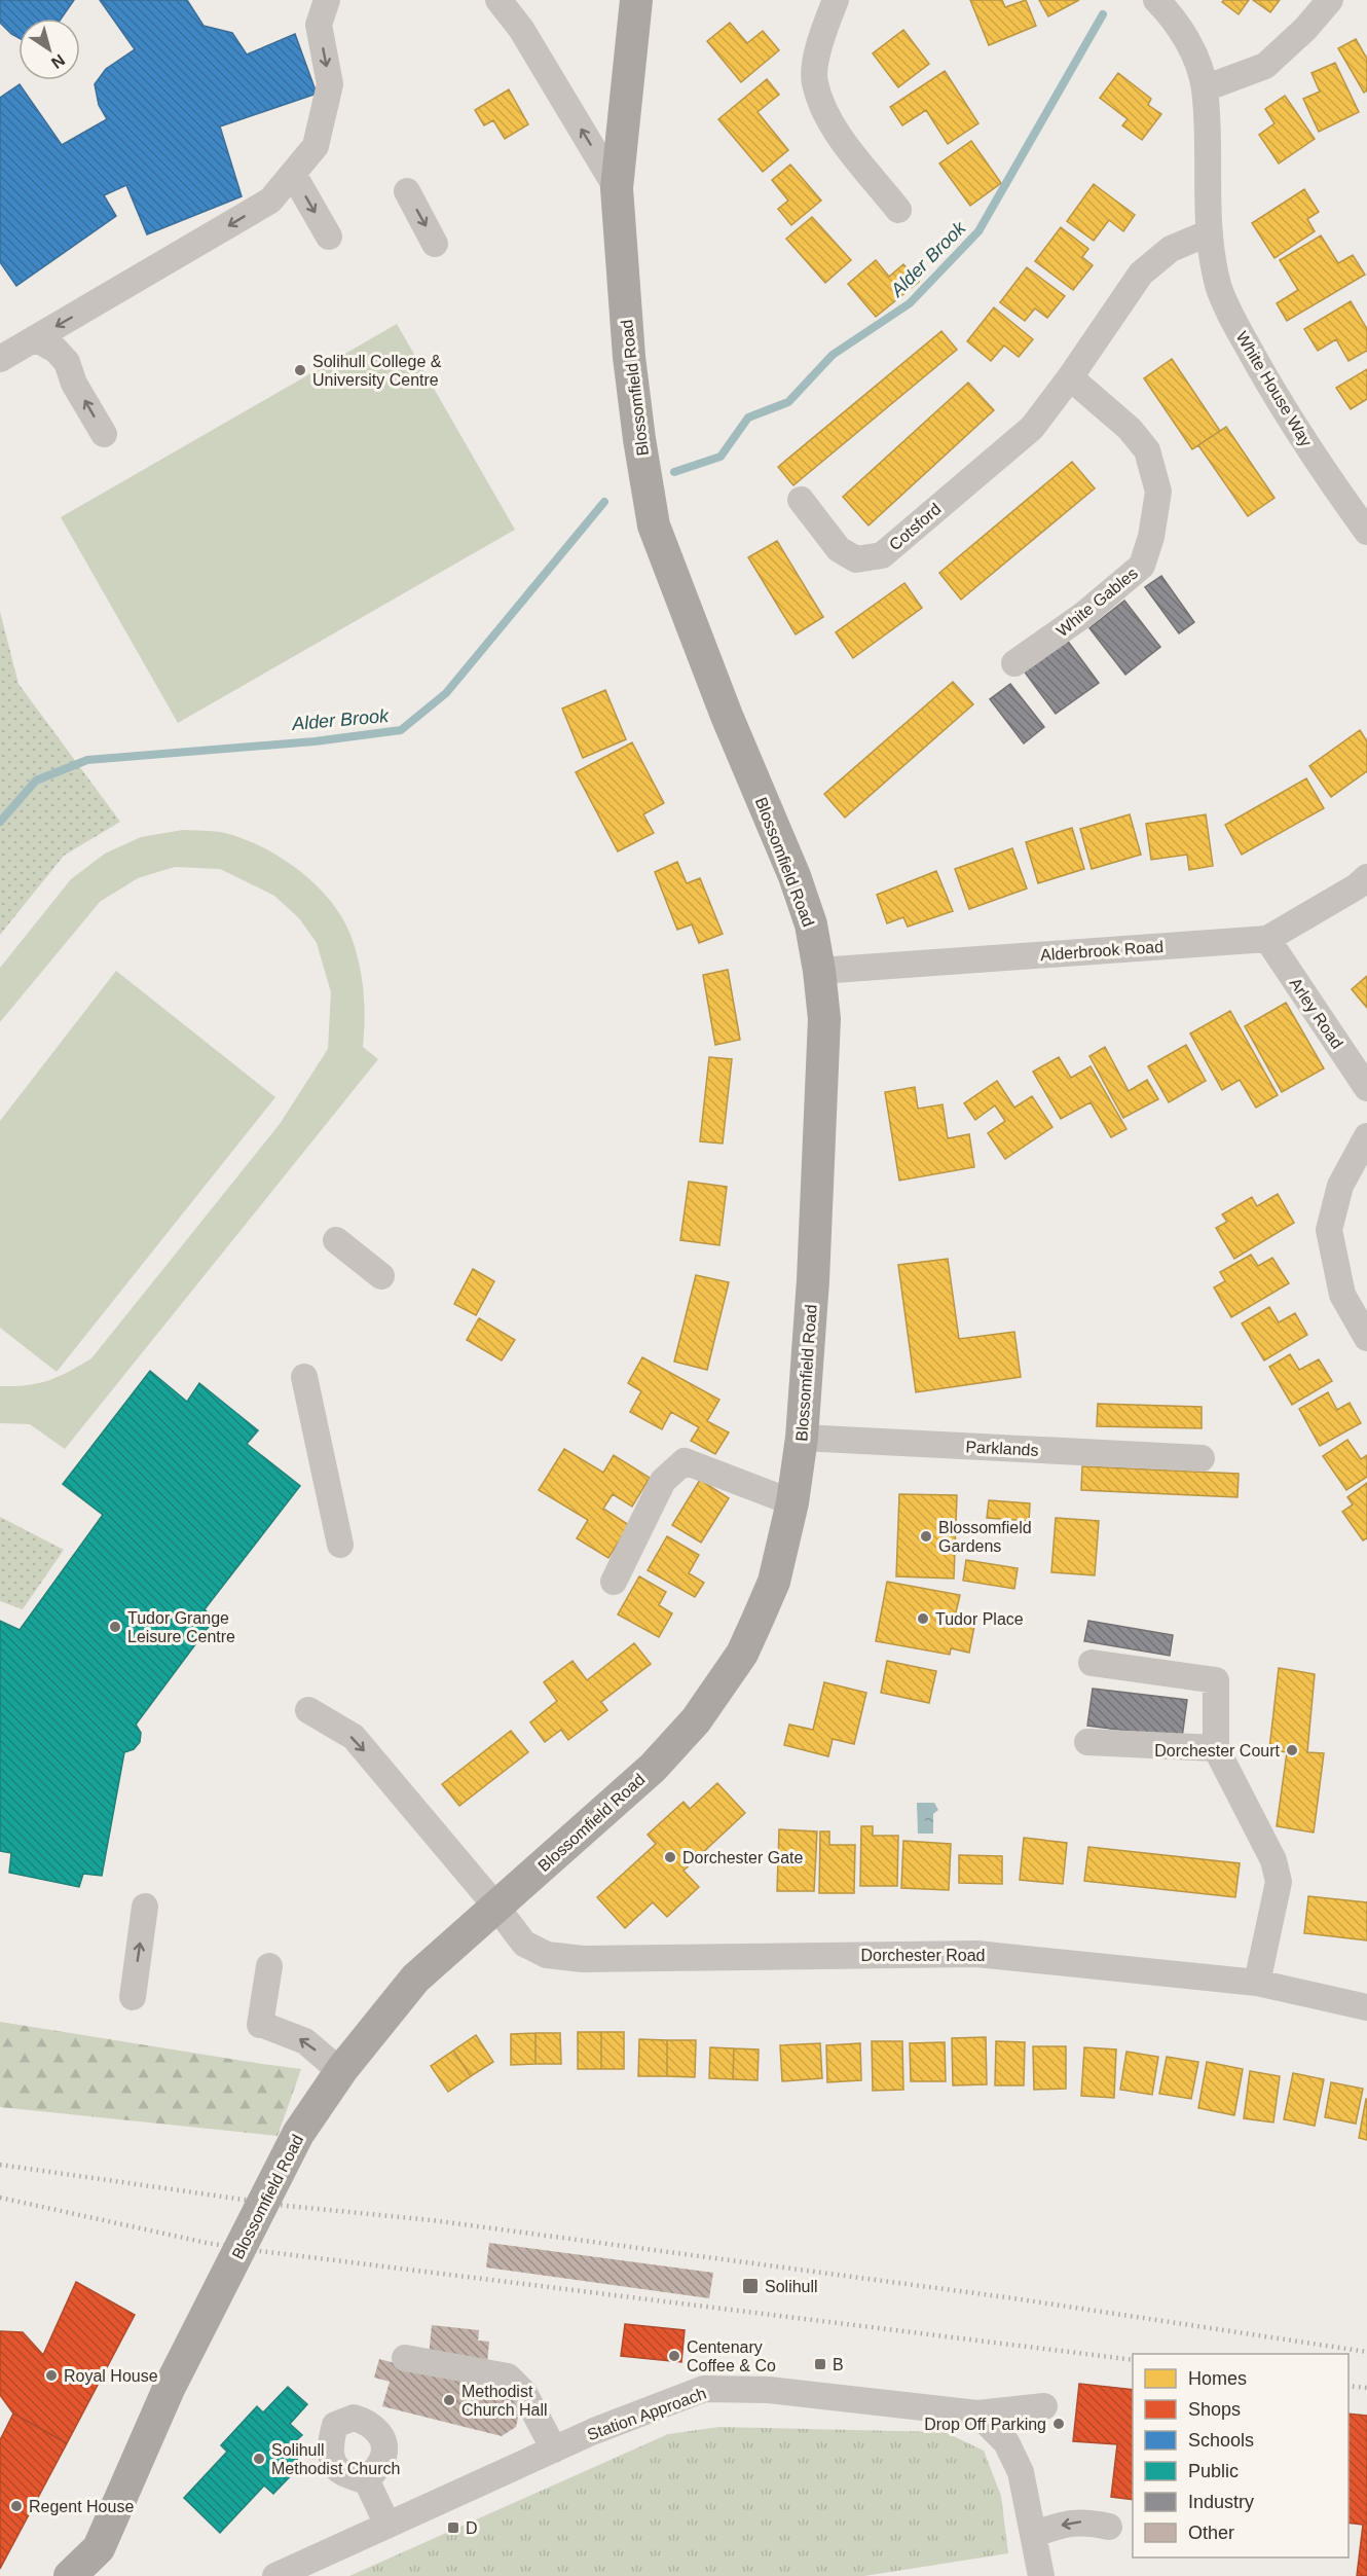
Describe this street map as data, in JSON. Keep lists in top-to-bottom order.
{
  "streets": {
    "main road": ["Blossomfield Road"],
    "street": [
      "White House Way",
      "Cotsford",
      "White Gables",
      "Alderbrook Road",
      "Arley Road",
      "Parklands",
      "Dorchester Road",
      "Station Approach"
    ]
  },
  "crossings": [
    ["Blossomfield Road", "Alderbrook Road"],
    ["Blossomfield Road", "Parklands"],
    ["Blossomfield Road", "Dorchester Road"],
    ["Cotsford", "White Gables"],
    ["Alderbrook Road", "Arley Road"]
  ],
  "water": ["Alder Brook"],
  "places": {
    "other": [
      "Solihull College & University Centre",
      "Blossomfield Gardens",
      "Tudor Place",
      "Tudor Grange Leisure Centre",
      "Dorchester Court",
      "Dorchester Gate",
      "Centenary Coffee & Co",
      "Royal House",
      "Methodist Church Hall",
      "Drop Off Parking",
      "Solihull Methodist Church",
      "Regent House"
    ],
    "transit": ["Solihull", "B", "D"]
  },
  "legend": [
    "Homes",
    "Shops",
    "Schools",
    "Public",
    "Industry",
    "Other"
  ],
  "north": "bottom right"
}
